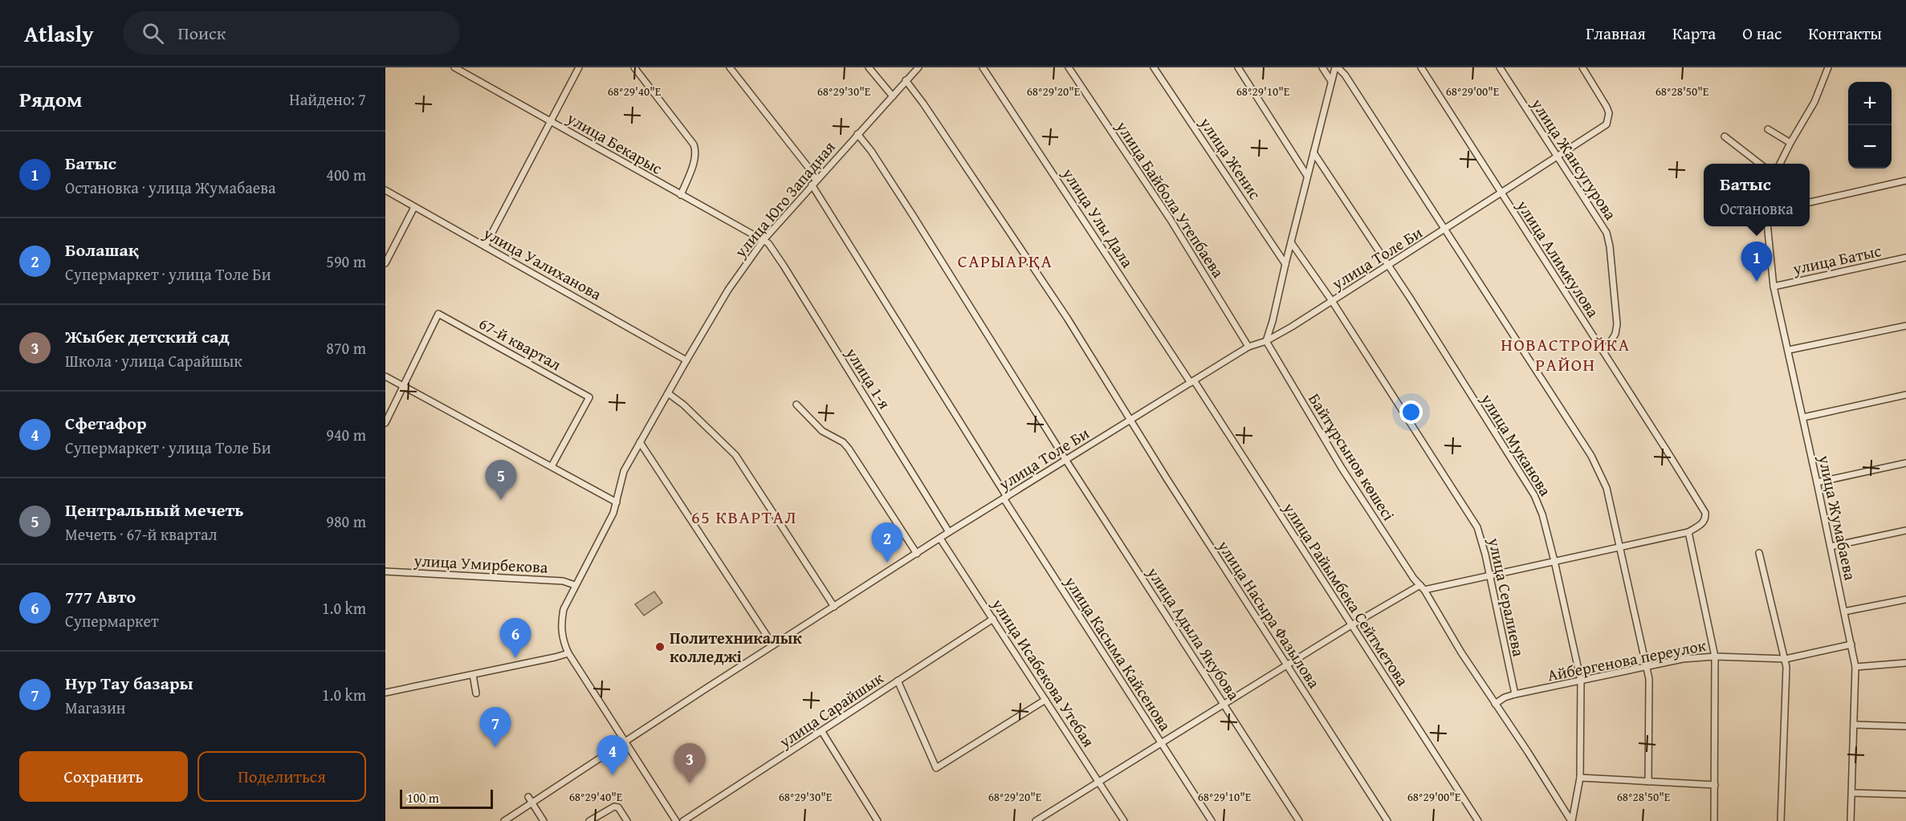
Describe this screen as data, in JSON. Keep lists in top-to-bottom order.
{
  "streets": {
    "street": [
      "улица Бекарыс",
      "улица Женис",
      "улица Жансугурова",
      "улица Юго Западная",
      "улица Байбола Утепбаева",
      "улица Улы Дала",
      "улица Толе Би",
      "улица Алимкулова",
      "улица Батыс",
      "улица Уалиханова",
      "67-й квартал",
      "улица 1-я",
      "улица Муканова",
      "Байтұрсынов көшесі",
      "улица Жумабаева",
      "улица Умирбекова",
      "улица Райымбека Сейтметова",
      "улица Сералиева",
      "улица Насыра Фазылова",
      "улица Адыла Якубова",
      "улица Касыма Кайсенова",
      "Айбергенова переулок",
      "улица Исабекова Утебая",
      "улица Сарайшык"
    ]
  },
  "crossings": [
    ["улица Бекарыс", "улица Юго Западная"],
    ["улица Бекарыс", "улица 1-я"],
    ["улица Жансугурова", "улица Толе Би"],
    ["улица Жансугурова", "улица Алимкулова"],
    ["улица Юго Западная", "улица Толе Би"],
    ["улица Юго Западная", "улица Уалиханова"],
    ["улица Юго Западная", "улица 1-я"],
    ["улица Юго Западная", "улица Умирбекова"],
    ["улица Юго Западная", "улица Насыра Фазылова"],
    ["улица Юго Западная", "улица Адыла Якубова"],
    ["улица Юго Западная", "улица Касыма Кайсенова"],
    ["улица Байбола Утепбаева", "улица Толе Би"],
    ["улица Улы Дала", "улица Толе Би"],
    ["улица Улы Дала", "улица Райымбека Сейтметова"],
    ["улица Толе Би", "улица Алимкулова"],
    ["улица Толе Би", "улица 1-я"],
    ["улица Толе Би", "улица Муканова"],
    ["улица Толе Би", "Байтұрсынов көшесі"],
    ["улица Толе Би", "улица Райымбека Сейтметова"],
    ["улица Толе Би", "улица Сералиева"],
    ["улица Толе Би", "улица Насыра Фазылова"],
    ["улица Толе Би", "улица Адыла Якубова"],
    ["улица Толе Би", "улица Касыма Кайсенова"],
    ["улица Толе Би", "улица Исабекова Утебая"],
    ["улица Батыс", "улица Жумабаева"],
    ["улица Муканова", "Байтұрсынов көшесі"],
    ["улица Муканова", "Айбергенова переулок"],
    ["Байтұрсынов көшесі", "Айбергенова переулок"],
    ["улица Жумабаева", "Айбергенова переулок"],
    ["улица Сералиева", "Айбергенова переулок"],
    ["улица Исабекова Утебая", "улица Сарайшык"]
  ],
  "districts": ["САРЫАРҚА", "НОВАСТРОЙКА РАЙОН", "65 КВАРТАЛ"],
  "places": ["Политехникалык колледжі"],
  "scale_bar": "100 m",
  "page": {
    "header": "Atlasly",
    "search": "Поиск",
    "nav": [
      "Главная",
      "Карта",
      "О нас",
      "Контакты"
    ],
    "heading": ["Рядом", "Найдено: 7"],
    "map_buttons": ["+", "−"],
    "list": [
      {
        "mark": "1",
        "name": "Батыс",
        "note": "Остановка · улица Жумабаева",
        "value": "400 m"
      },
      {
        "mark": "2",
        "name": "Болашақ",
        "note": "Супермаркет · улица Толе Би",
        "value": "590 m"
      },
      {
        "mark": "3",
        "name": "Жыбек детский сад",
        "note": "Школа · улица Сарайшык",
        "value": "870 m"
      },
      {
        "mark": "4",
        "name": "Сфетафор",
        "note": "Супермаркет · улица Толе Би",
        "value": "940 m"
      },
      {
        "mark": "5",
        "name": "Центральный мечеть",
        "note": "Мечеть · 67-й квартал",
        "value": "980 m"
      },
      {
        "mark": "6",
        "name": "777 Авто",
        "note": "Супермаркет",
        "value": "1.0 km"
      },
      {
        "mark": "7",
        "name": "Нур Тау базары",
        "note": "Магазин",
        "value": "1.0 km"
      }
    ],
    "popup": ["Батыс", "Остановка"],
    "pins": [
      "1",
      "5",
      "2",
      "6",
      "7",
      "4",
      "3"
    ],
    "buttons": ["Сохранить", "Поделиться"],
    "scale": "100 m"
  },
  "coordinates": [
    "68°29'40\"E",
    "68°29'30\"E",
    "68°29'20\"E",
    "68°29'10\"E",
    "68°29'00\"E",
    "68°28'50\"E"
  ]
}
